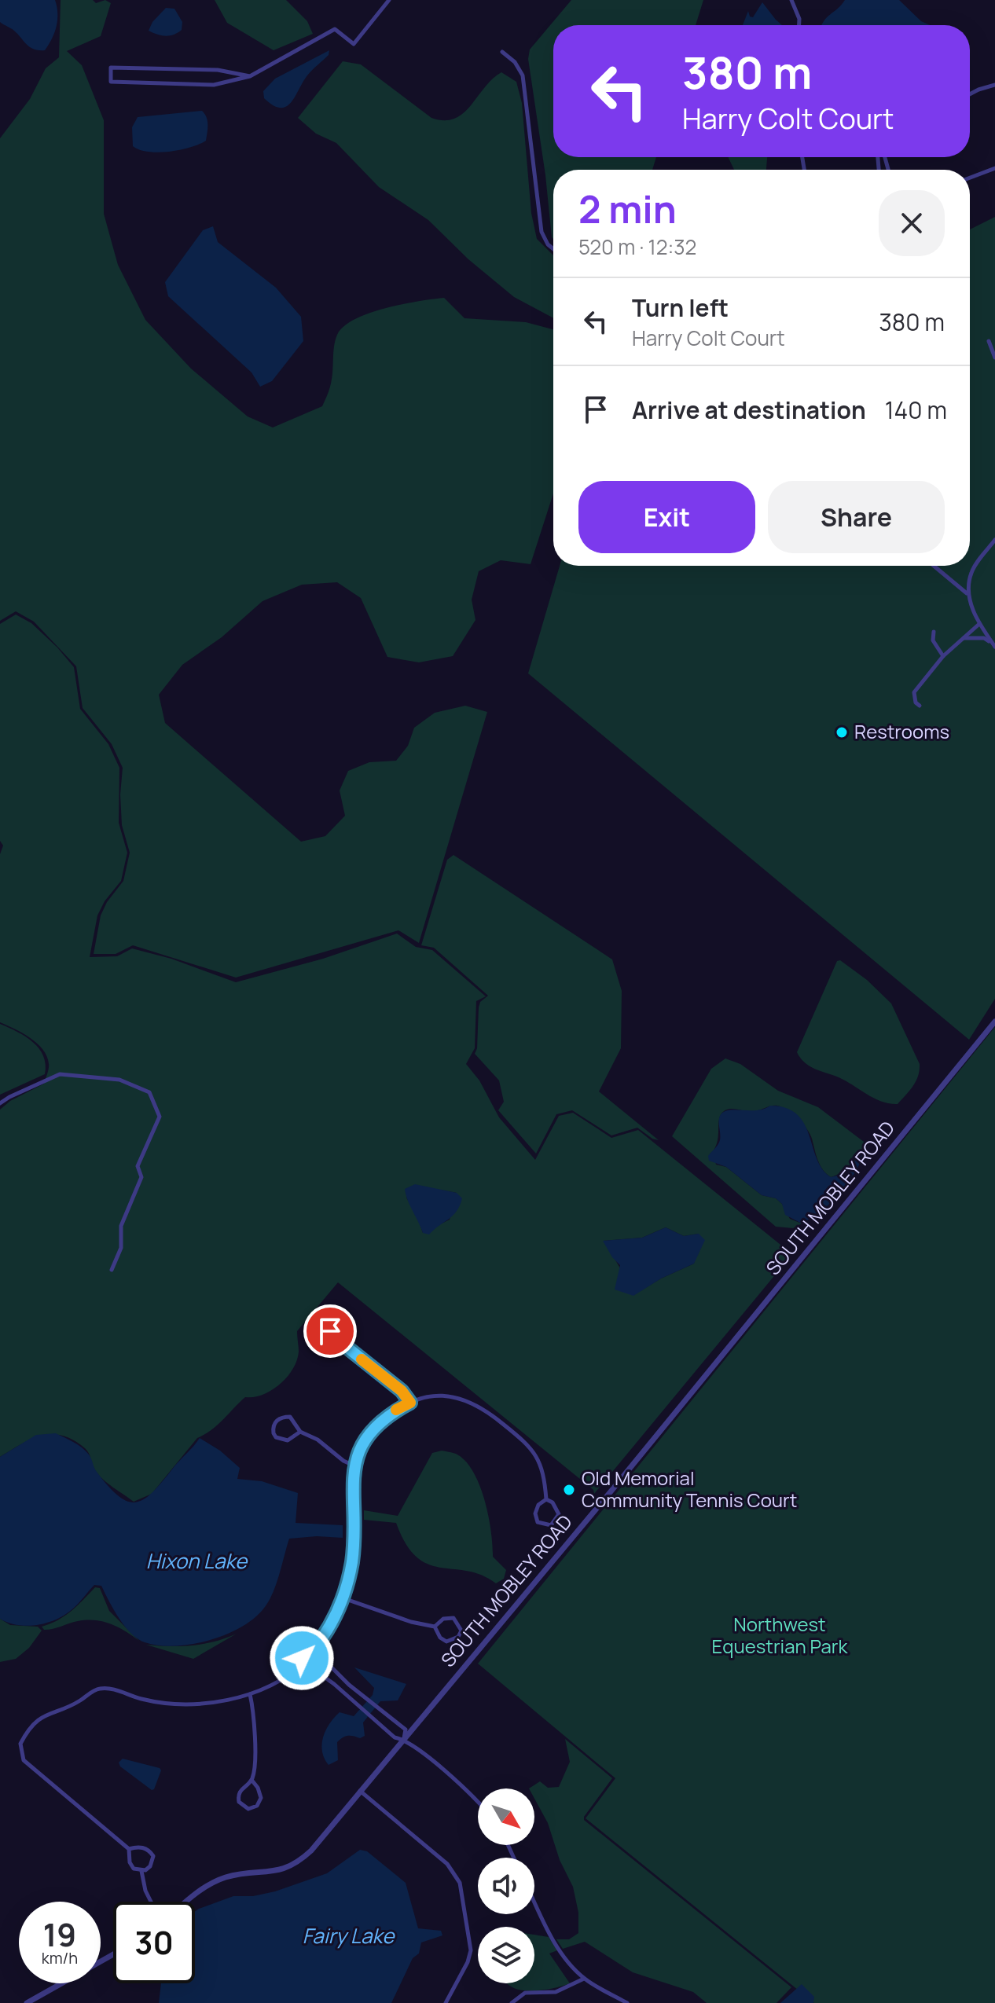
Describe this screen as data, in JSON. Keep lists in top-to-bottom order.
{
  "streets": {
    "street": ["SOUTH MOBLEY ROAD"]
  },
  "water": ["Hixon Lake", "Fairy Lake"],
  "parks": ["Northwest Equestrian Park"],
  "places": ["Restrooms", "Old Memorial Community Tennis Court"],
  "north": "bottom right",
  "page": {
    "turn": ["380 m", "Harry Colt Court"],
    "heading": ["2 min", "520 m · 12:32"],
    "list": [
      {
        "name": "Turn left",
        "note": "Harry Colt Court",
        "value": "380 m"
      },
      {
        "name": "Arrive at destination",
        "value": "140 m"
      }
    ],
    "buttons": ["Exit", "Share"],
    "speed": "19 km/h",
    "limit": "30"
  }
}
